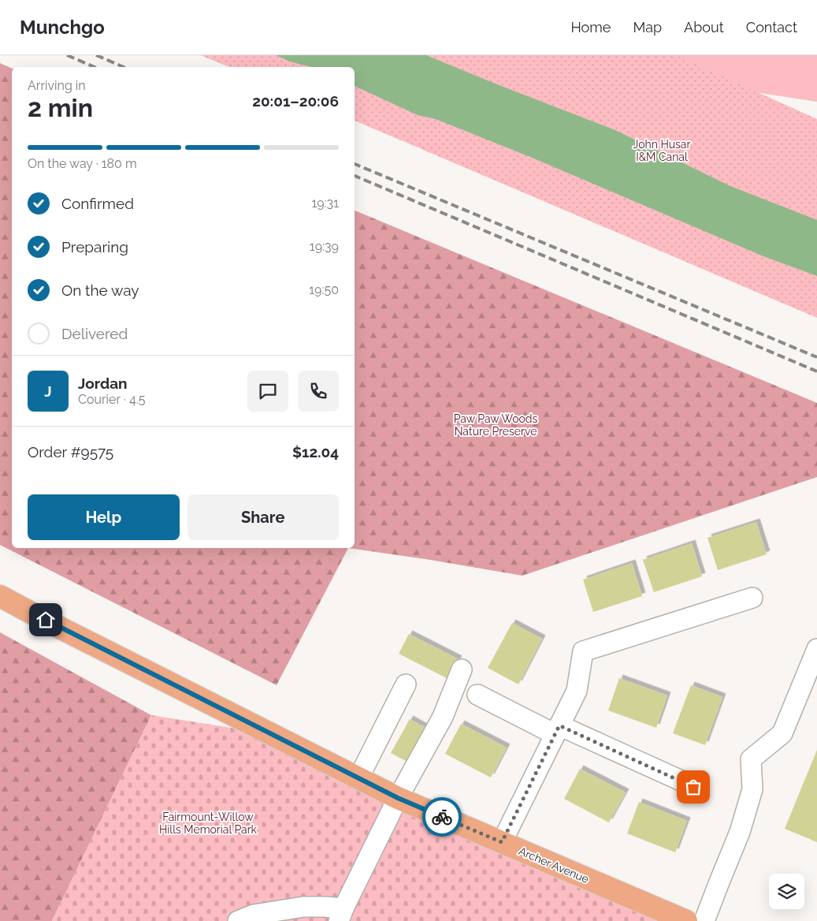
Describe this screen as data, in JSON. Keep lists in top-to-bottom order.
{
  "streets": {
    "main road": ["Archer Avenue"]
  },
  "parks": ["John Husar I&M Canal", "Paw Paw Woods Nature Preserve", "Fairmount-Willow Hills Memorial Park"],
  "page": {
    "header": "Munchgo",
    "nav": [
      "Home",
      "Map",
      "About",
      "Contact"
    ],
    "heading": ["2 min", "Arriving in", "20:01–20:06"],
    "panel": [
      "Jordan",
      "Courier · 4.5",
      "Order #9575",
      "$12.04"
    ],
    "bar": "On the way · 180 m",
    "list": [
      ["Confirmed", "19:31"],
      ["Preparing", "19:39"],
      ["On the way", "19:50"],
      "Delivered"
    ],
    "round": "J",
    "buttons": ["Help", "Share"]
  }
}
